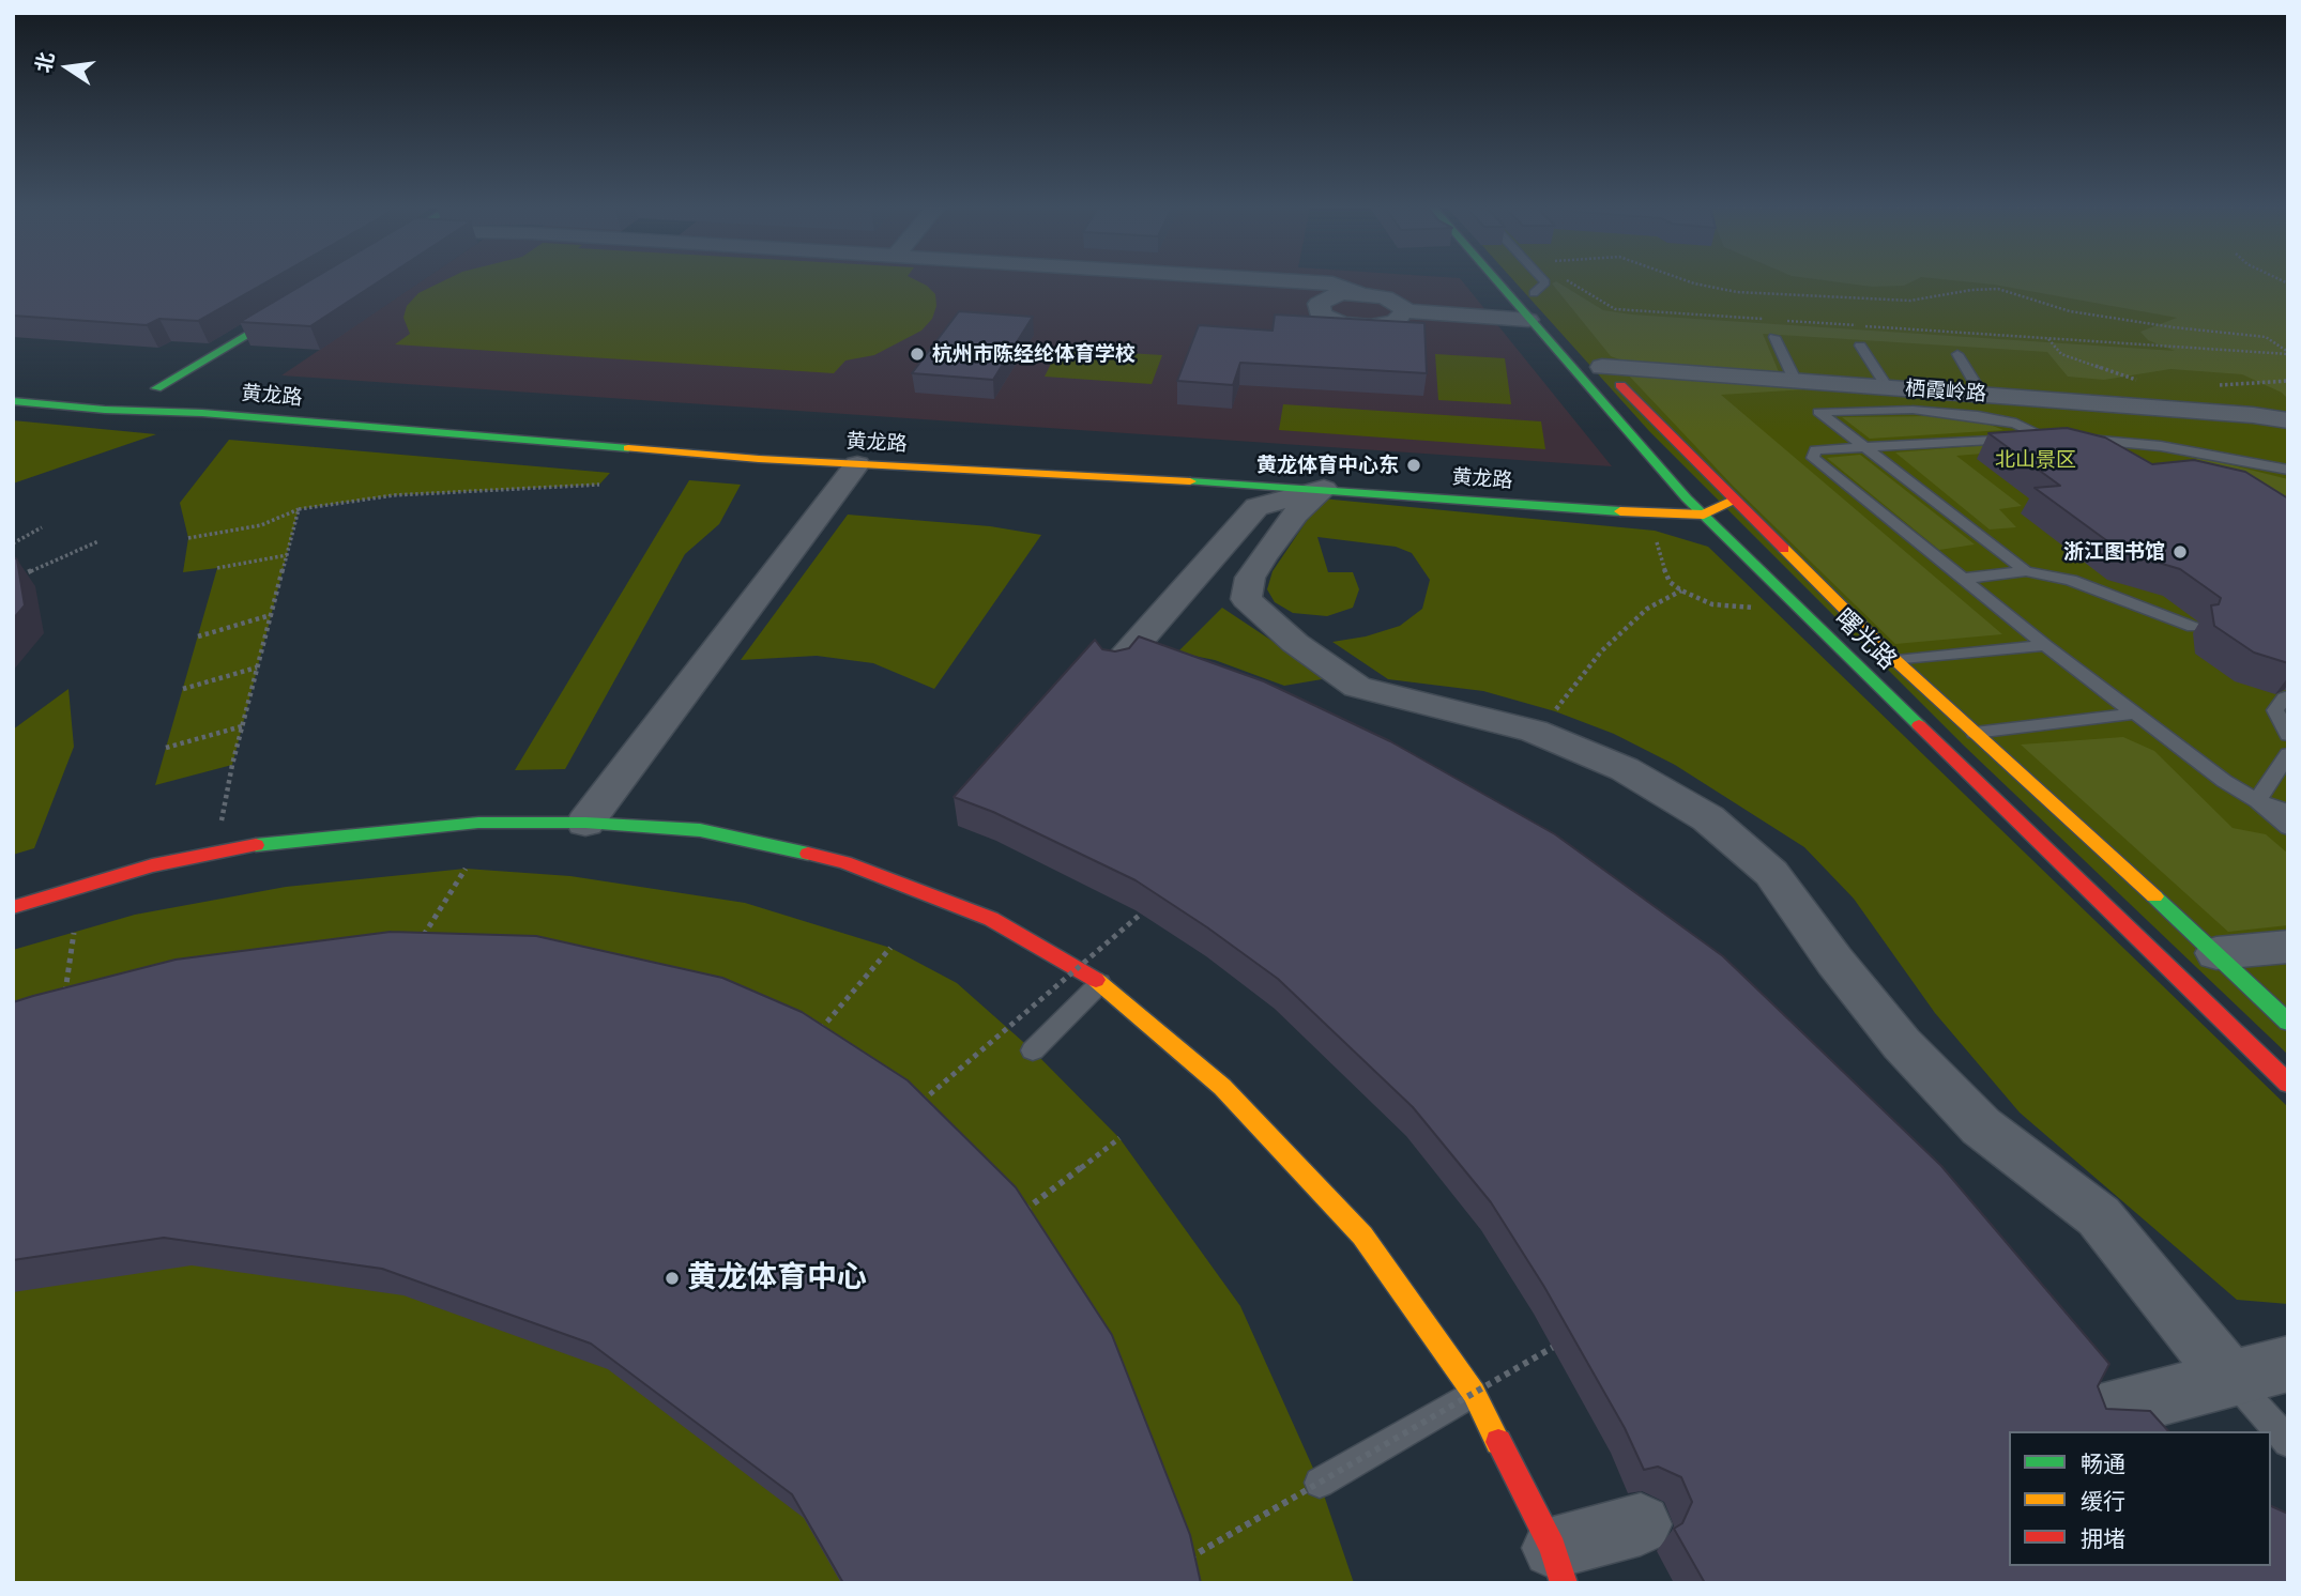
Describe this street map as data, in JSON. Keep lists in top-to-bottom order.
{
  "streets": {
    "main road": ["黄龙路", "曙光路"],
    "street": ["栖霞岭路"]
  },
  "crossings": [
    ["栖霞岭路", "曙光路"],
    ["黄龙路", "曙光路"]
  ],
  "parks": ["北山景区"],
  "places": [
    "杭州市陈经纶体育学校",
    "黄龙体育中心东",
    "浙江图书馆",
    "黄龙体育中心"
  ],
  "legend": ["畅通", "缓行", "拥堵"],
  "north": "left"
}
